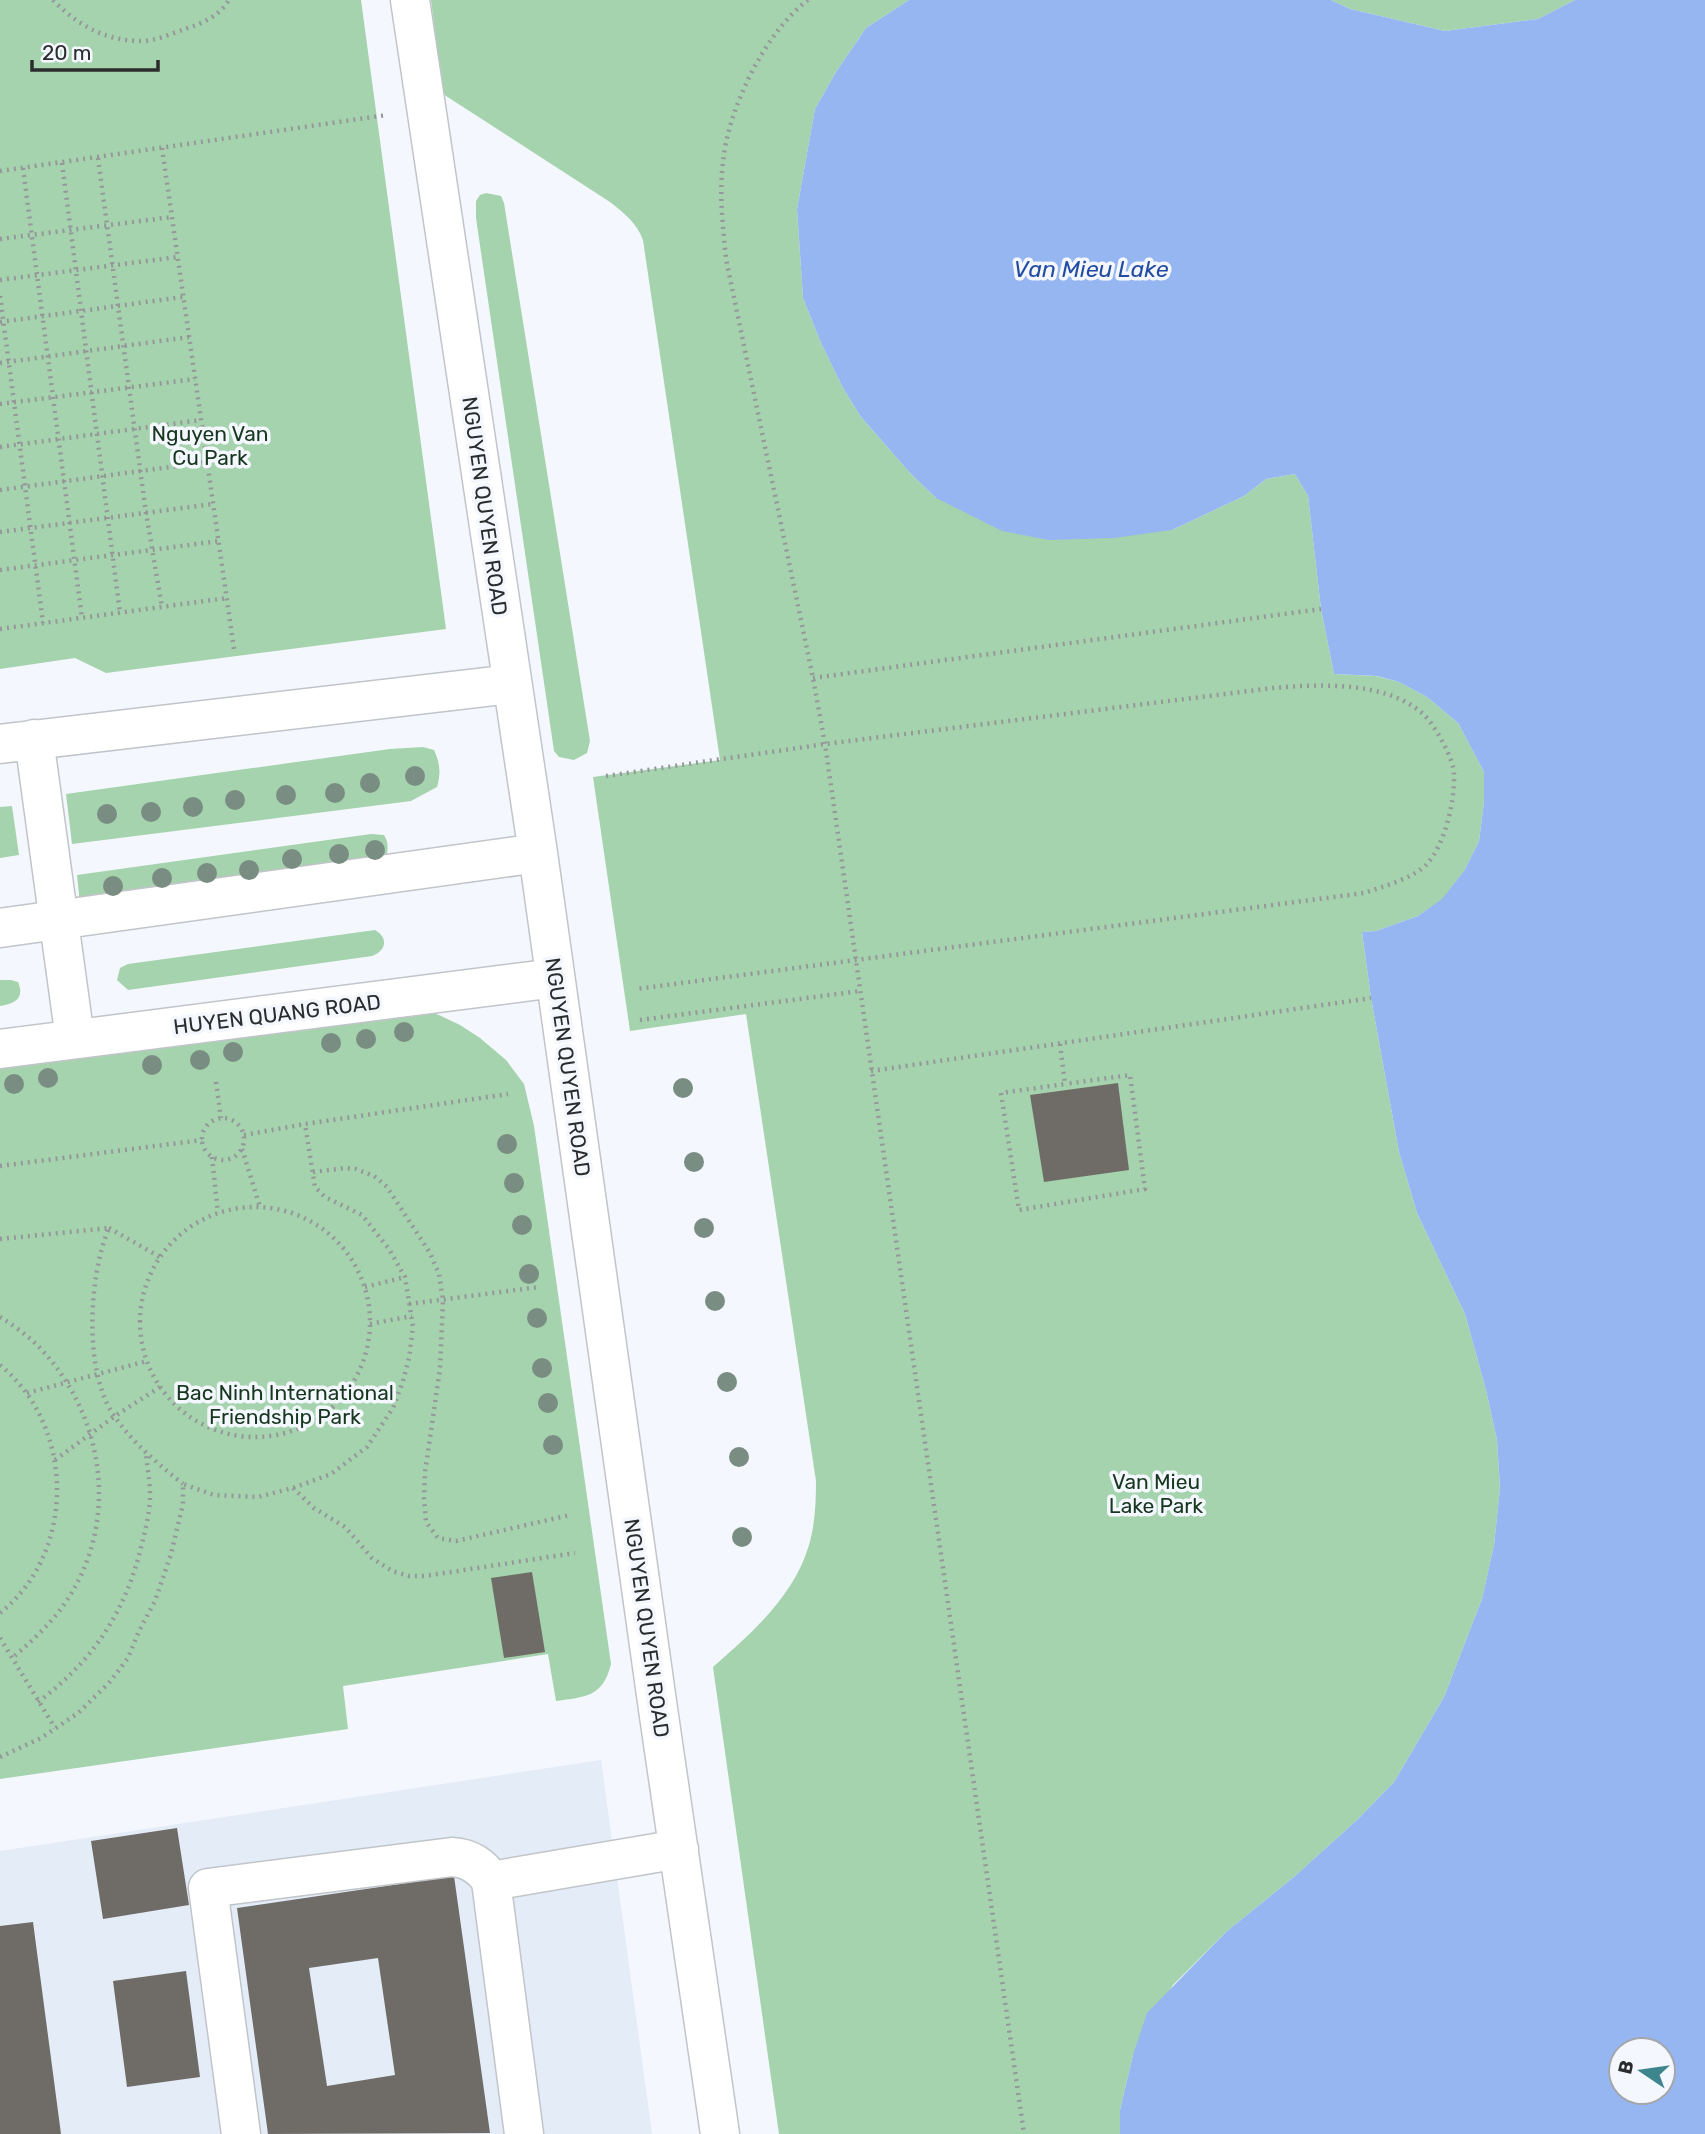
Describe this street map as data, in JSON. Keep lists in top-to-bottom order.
{
  "streets": {
    "street": ["NGUYEN QUYEN ROAD", "HUYEN QUANG ROAD"]
  },
  "crossings": [
    ["NGUYEN QUYEN ROAD", "HUYEN QUANG ROAD"]
  ],
  "water": ["Van Mieu Lake"],
  "parks": ["Nguyen Van Cu Park", "Bac Ninh International Friendship Park", "Van Mieu Lake Park"],
  "scale_bar": "20 m",
  "north": "left"
}
